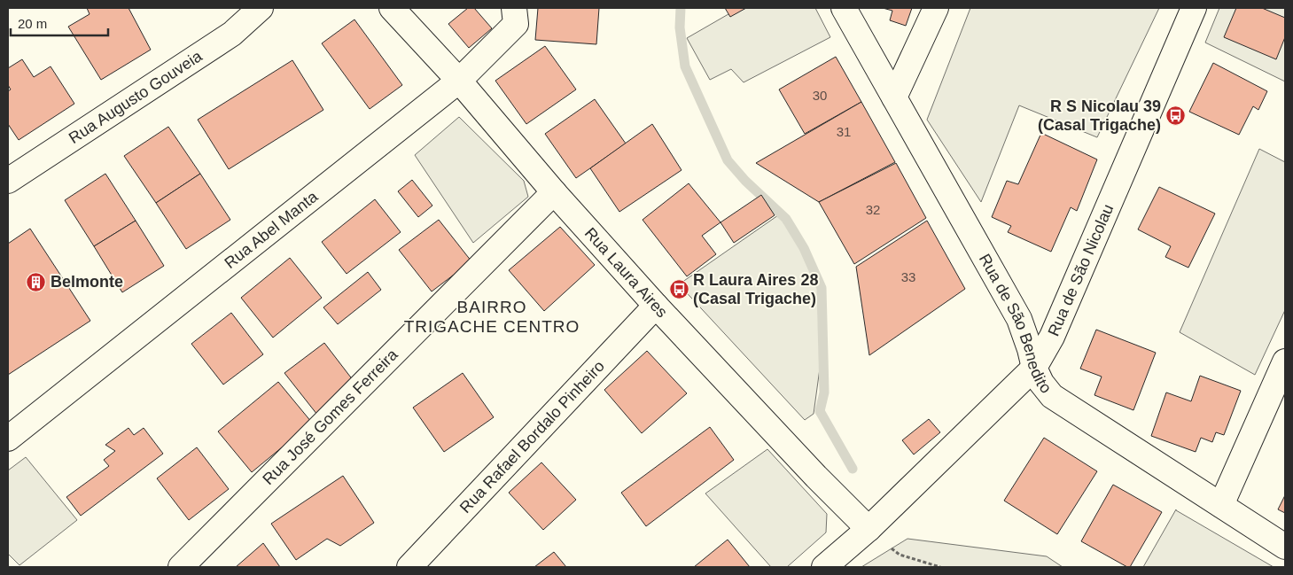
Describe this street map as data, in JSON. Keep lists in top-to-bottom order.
{
  "streets": {
    "street": [
      "Rua Augusto Gouveia",
      "Rua Abel Manta",
      "Rua de São Nicolau",
      "Rua Laura Aires",
      "Rua de São Benedito",
      "Rua José Gomes Ferreira",
      "Rua Rafael Bordalo Pinheiro"
    ]
  },
  "crossings": [
    ["Rua Abel Manta", "Rua Laura Aires"],
    ["Rua de São Nicolau", "Rua Laura Aires"],
    ["Rua de São Nicolau", "Rua de São Benedito"],
    ["Rua Laura Aires", "Rua José Gomes Ferreira"],
    ["Rua Laura Aires", "Rua Rafael Bordalo Pinheiro"]
  ],
  "districts": ["BAIRRO TRIGACHE CENTRO"],
  "places": {
    "bus stop": ["R S Nicolau 39 (Casal Trigache)", "R Laura Aires 28 (Casal Trigache)"],
    "building": ["Belmonte"]
  },
  "house_numbers": [
    "30",
    "31",
    "32",
    "33"
  ],
  "scale_bar": "20 m"
}
